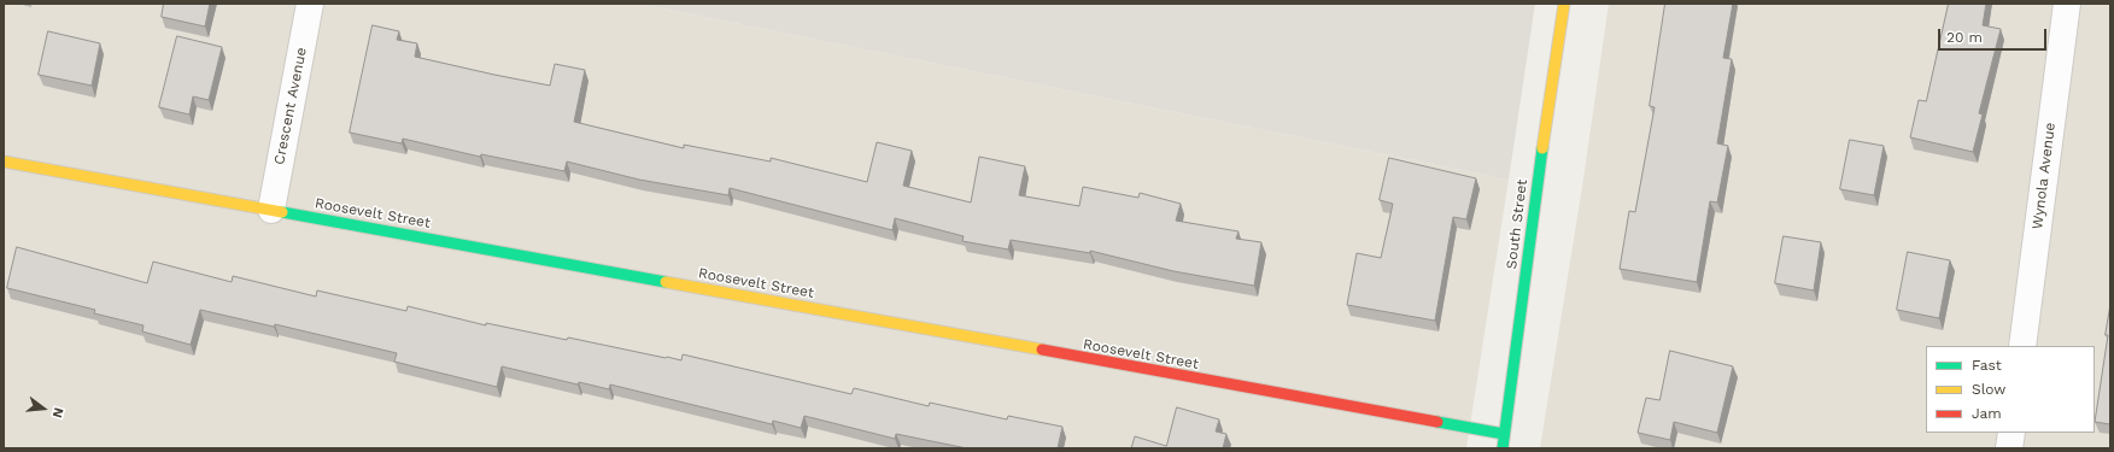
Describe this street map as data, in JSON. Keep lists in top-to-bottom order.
{
  "streets": {
    "street": [
      "Crescent Avenue",
      "Wynola Avenue",
      "Roosevelt Street",
      "South Street"
    ]
  },
  "crossings": [
    ["Crescent Avenue", "Roosevelt Street"],
    ["Roosevelt Street", "South Street"]
  ],
  "legend": ["Fast", "Slow", "Jam"],
  "scale_bar": "20 m",
  "north": "right"
}
